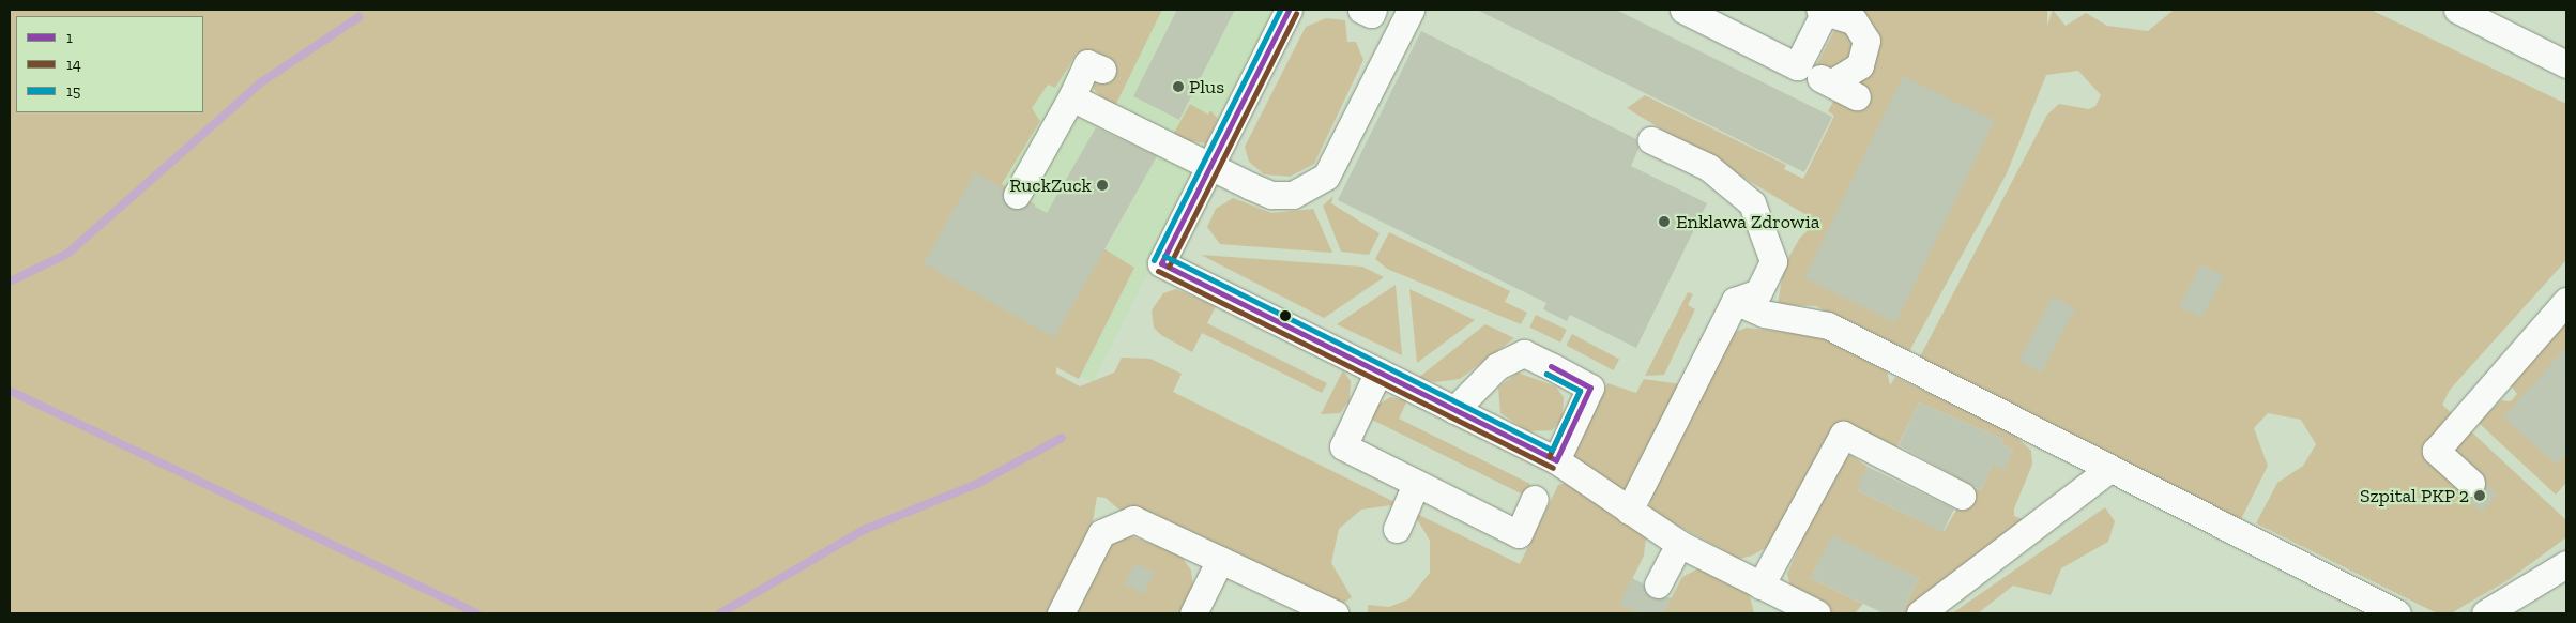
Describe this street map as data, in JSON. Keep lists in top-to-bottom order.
{
  "places": [
    "Plus",
    "RuckZuck",
    "Enklawa Zdrowia",
    "Szpital PKP 2"
  ],
  "lines": ["transit line 1", "transit line 15", "transit line 14"],
  "legend": ["1", "14", "15"]
}
